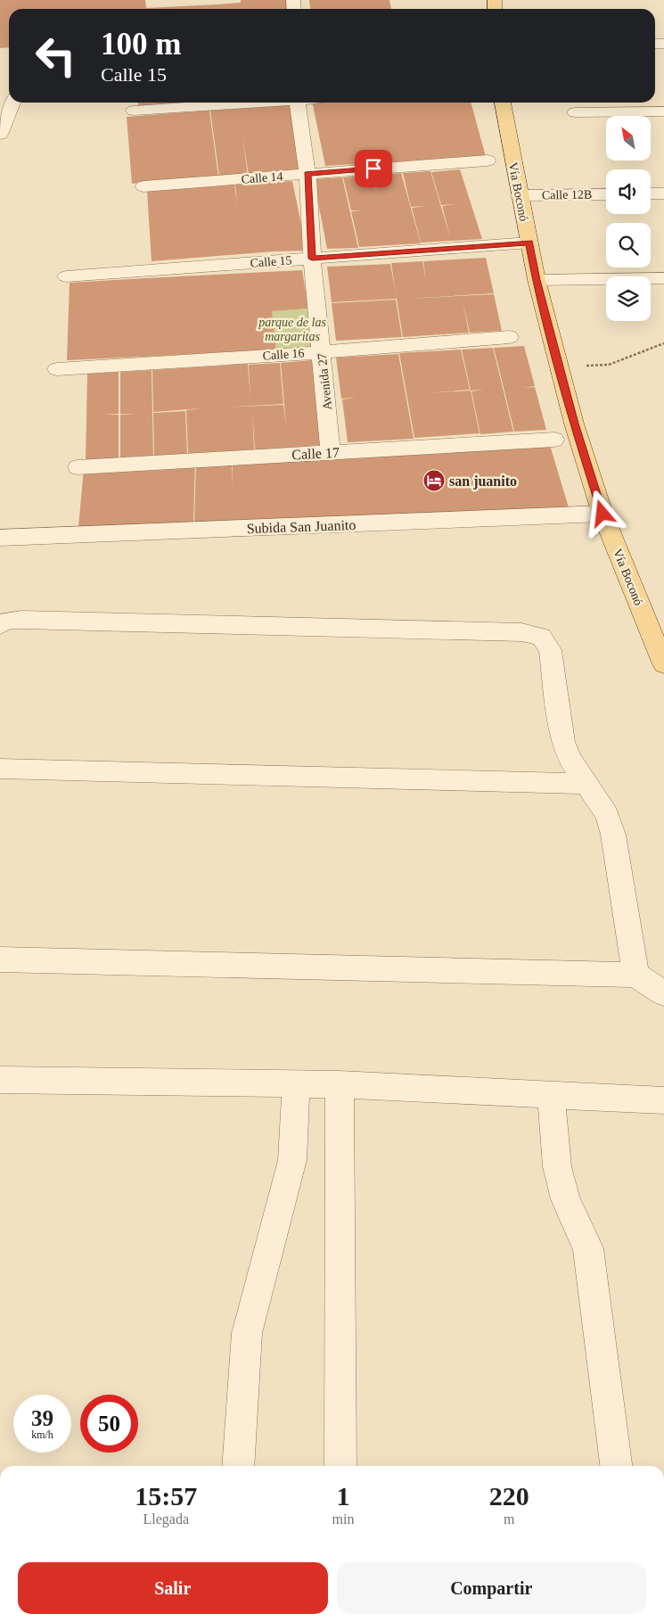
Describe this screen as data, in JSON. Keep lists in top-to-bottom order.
{
  "streets": {
    "main road": ["Vía Boconó"],
    "street": [
      "Calle 14",
      "Calle 12B",
      "Calle 15",
      "Calle 16",
      "Avenida 27",
      "Calle 17",
      "Subida San Juanito"
    ]
  },
  "crossings": [
    ["Calle 14", "Avenida 27"],
    ["Vía Boconó", "Calle 12B"],
    ["Vía Boconó", "Calle 15"],
    ["Vía Boconó", "Subida San Juanito"],
    ["Calle 15", "Avenida 27"],
    ["Calle 16", "Avenida 27"],
    ["Avenida 27", "Calle 17"]
  ],
  "parks": ["parque de las margaritas"],
  "places": {
    "hotel": ["san juanito"]
  },
  "north": "top left",
  "page": {
    "turn": ["100 m", "Calle 15"],
    "speed": "39 km/h",
    "limit": "50",
    "eta": [
      "15:57",
      "Llegada",
      "1",
      "min",
      "220",
      "m"
    ],
    "buttons": ["Salir", "Compartir"]
  }
}
